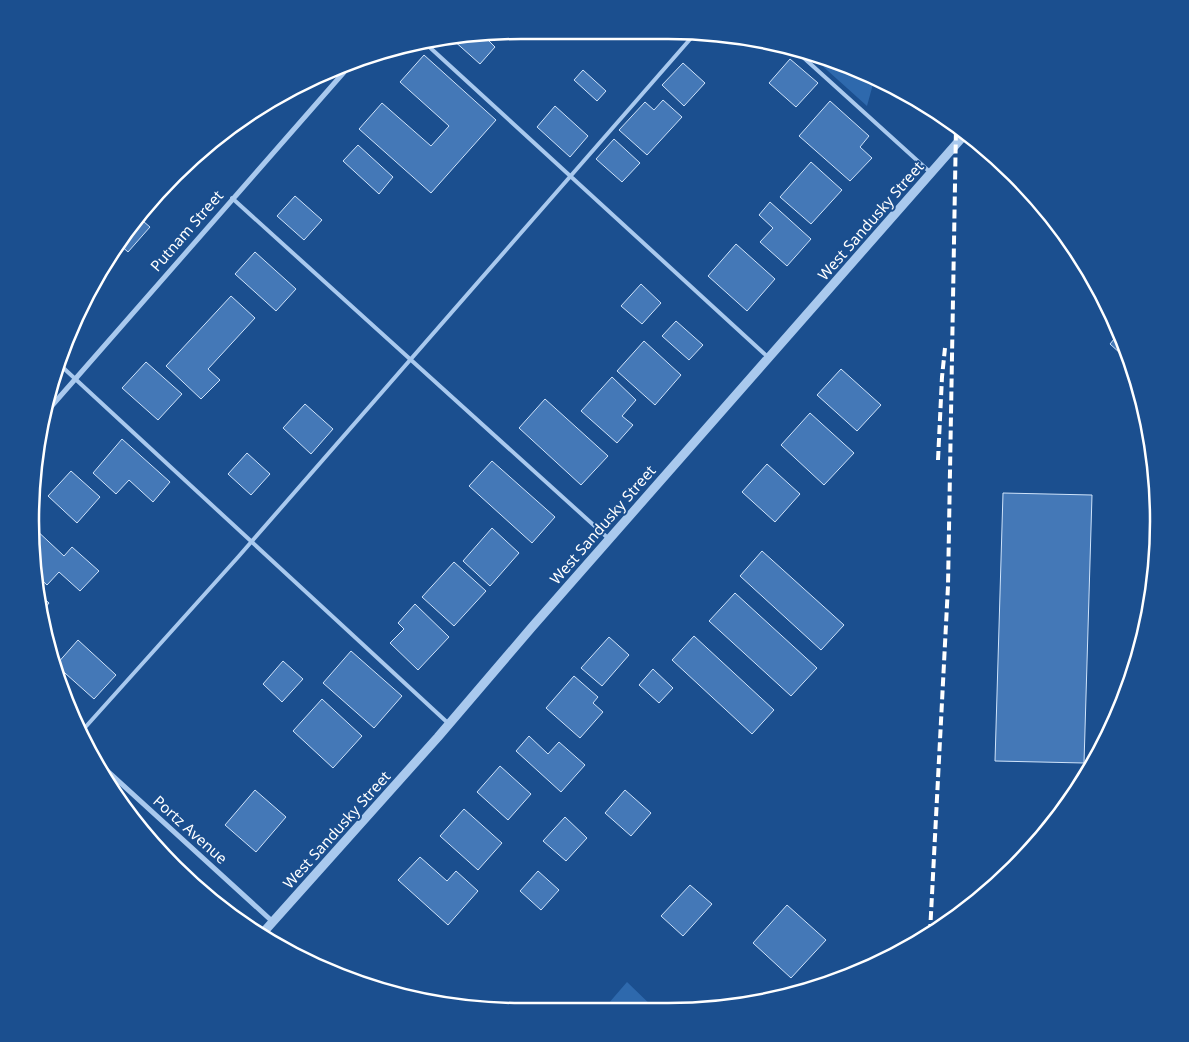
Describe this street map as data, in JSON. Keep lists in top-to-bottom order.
{
  "streets": {
    "street": ["West Sandusky Street", "Putnam Street", "Portz Avenue"]
  },
  "crossings": [
    ["West Sandusky Street", "Portz Avenue"]
  ]
}
